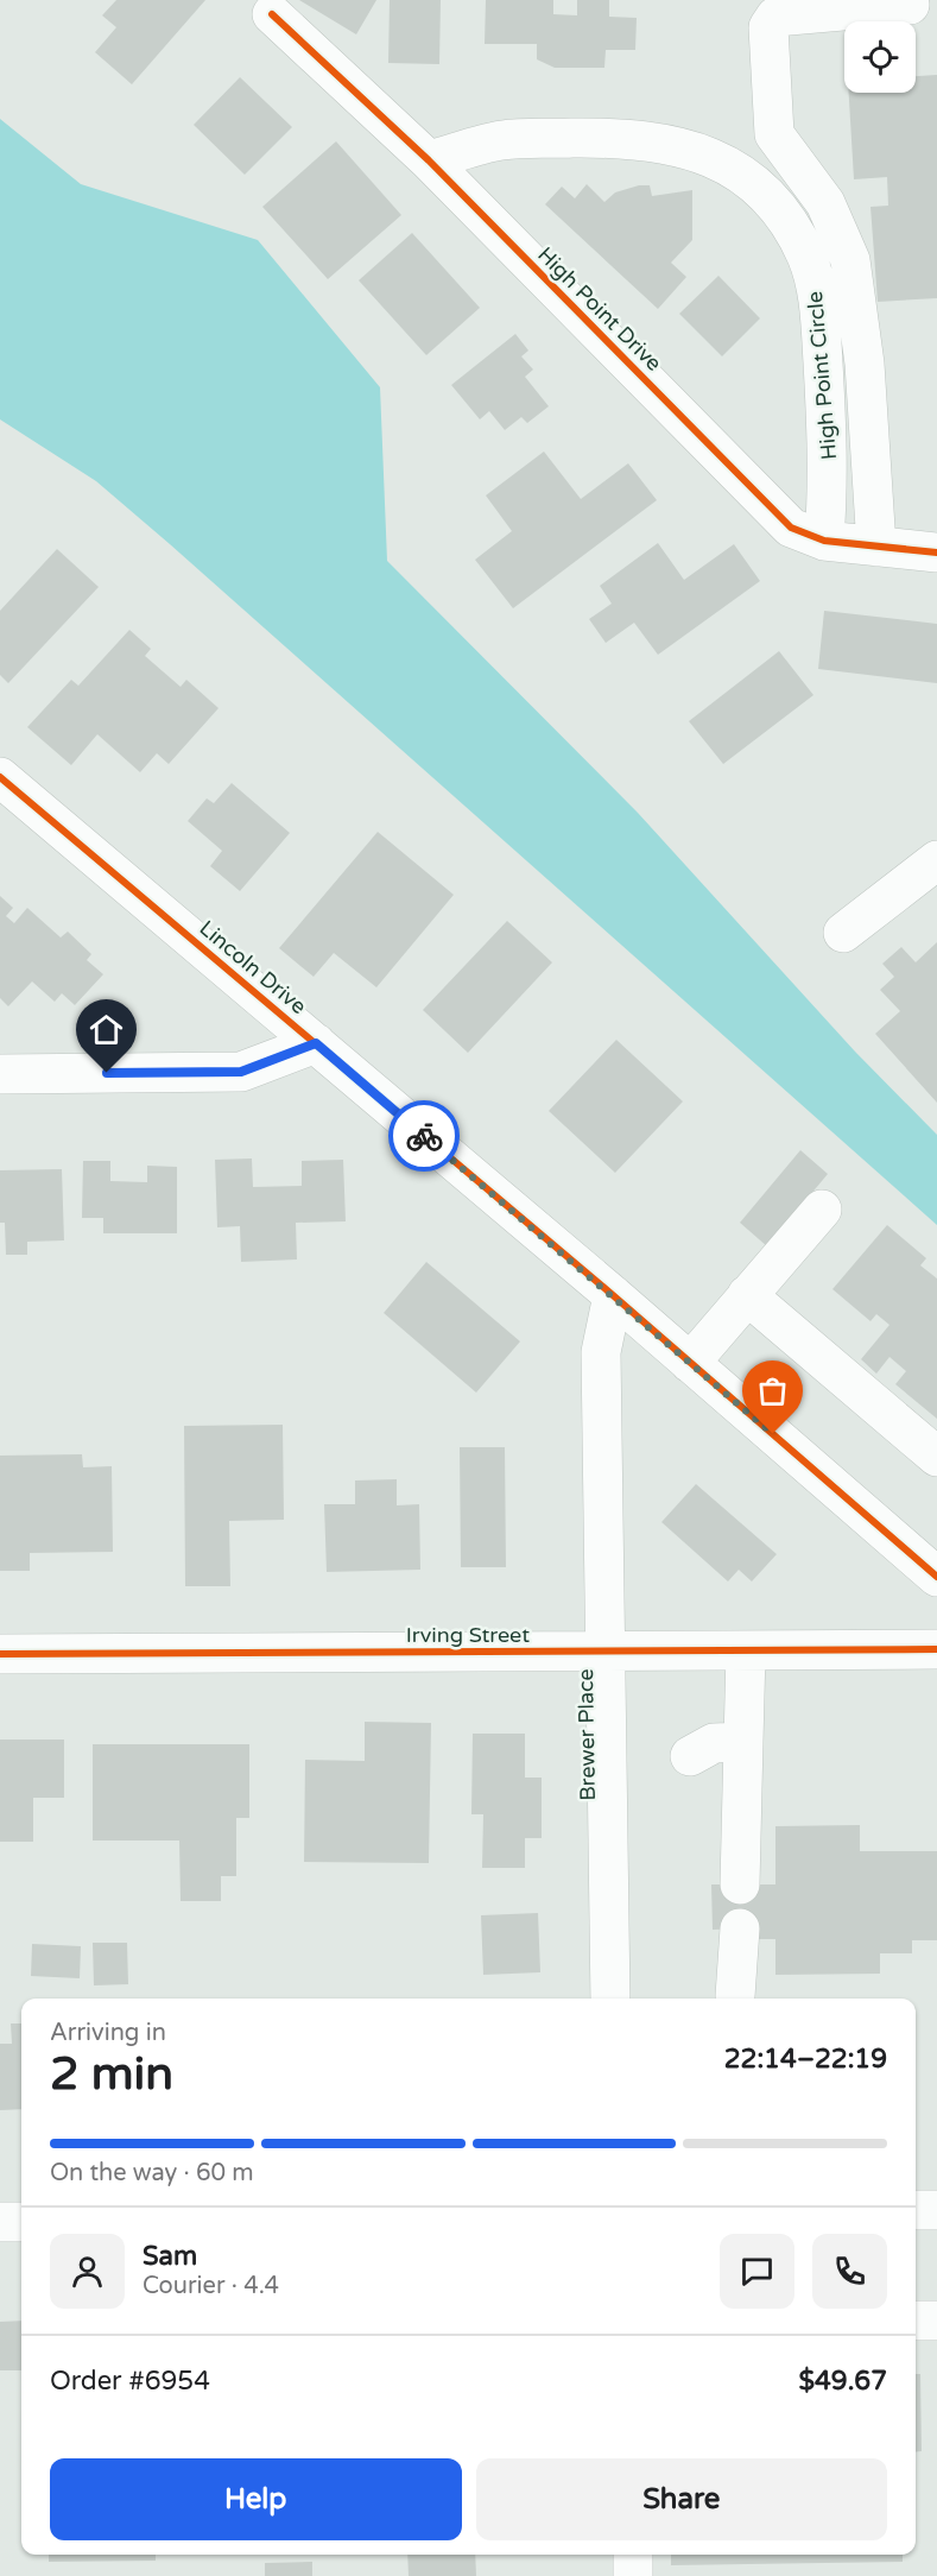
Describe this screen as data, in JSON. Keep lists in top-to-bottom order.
{
  "streets": {
    "street": [
      "High Point Drive",
      "High Point Circle",
      "Lincoln Drive",
      "Irving Street",
      "Brewer Place"
    ]
  },
  "crossings": [
    ["High Point Drive", "High Point Circle"],
    ["Lincoln Drive", "Brewer Place"],
    ["Irving Street", "Brewer Place"]
  ],
  "page": {
    "heading": ["2 min", "Arriving in", "22:14–22:19"],
    "panel": [
      "Sam",
      "Courier · 4.4",
      "Order #6954",
      "$49.67"
    ],
    "bar": "On the way · 60 m",
    "buttons": ["Help", "Share"]
  }
}
